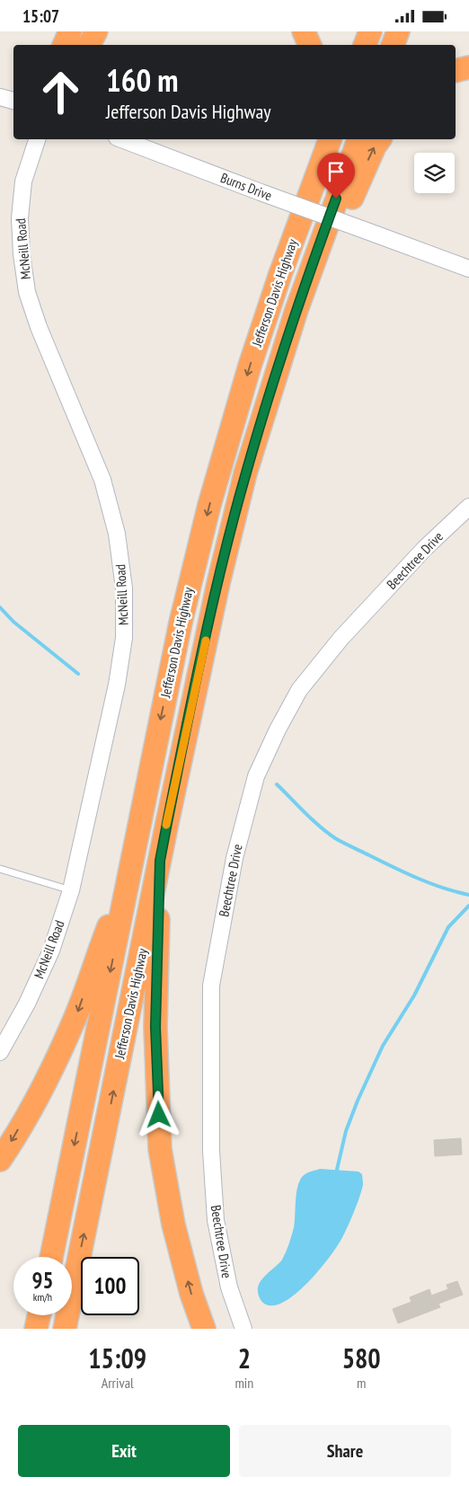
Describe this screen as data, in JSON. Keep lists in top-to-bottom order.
{
  "streets": {
    "highway": ["Jefferson Davis Highway"],
    "street": ["Burns Drive", "McNeill Road", "Beechtree Drive"]
  },
  "page": {
    "status": "15:07",
    "turn": ["160 m", "Jefferson Davis Highway"],
    "speed": "95 km/h",
    "limit": "100",
    "eta": [
      "15:09",
      "Arrival",
      "2",
      "min",
      "580",
      "m"
    ],
    "buttons": ["Exit", "Share"]
  }
}
